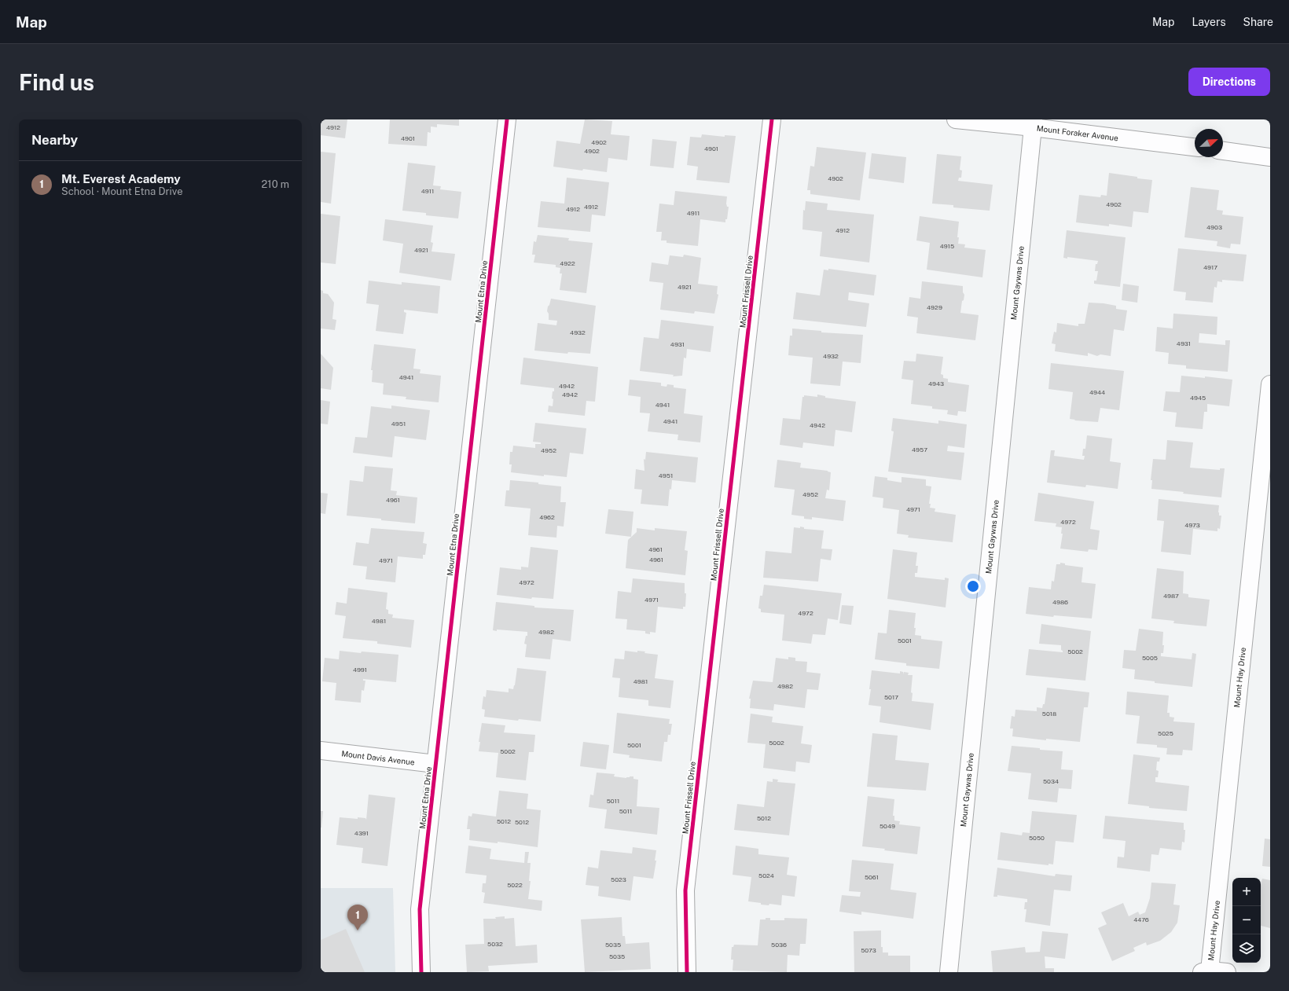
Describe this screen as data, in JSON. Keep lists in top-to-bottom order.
{
  "streets": {
    "street": [
      "Mount Foraker Avenue",
      "Mount Gaywas Drive",
      "Mount Etna Drive",
      "Mount Frissell Drive",
      "Mount Hay Drive",
      "Mount Davis Avenue"
    ]
  },
  "crossings": [
    ["Mount Foraker Avenue", "Mount Gaywas Drive"],
    ["Mount Etna Drive", "Mount Davis Avenue"]
  ],
  "house_numbers": [
    "4912",
    "4901",
    "4902",
    "4901",
    "4902",
    "4902",
    "4911",
    "4902",
    "4912",
    "4912",
    "4911",
    "4903",
    "4912",
    "4915",
    "4921",
    "4922",
    "4917",
    "4921",
    "4929",
    "4932",
    "4931",
    "4931",
    "4932",
    "4941",
    "4943",
    "4942",
    "4944",
    "4942",
    "4945",
    "4941",
    "4941",
    "4951",
    "4942",
    "4957",
    "4952",
    "4951",
    "4952",
    "4961",
    "4971",
    "4962",
    "4972",
    "4973",
    "4961",
    "4961",
    "4971",
    "4972",
    "4987",
    "4971",
    "4986",
    "4972",
    "4981",
    "4982",
    "5001",
    "5002",
    "5005",
    "4991",
    "4981",
    "4982",
    "5017",
    "5018",
    "5025",
    "5002",
    "5001",
    "5002",
    "5034",
    "5011",
    "5011",
    "5012",
    "5012",
    "5012",
    "5049",
    "4391",
    "5050",
    "5024",
    "5061",
    "5023",
    "5022",
    "4476",
    "5032",
    "5035",
    "5036",
    "5073",
    "5035"
  ],
  "north": "top right",
  "page": {
    "header": "Map",
    "nav": ["Map", "Layers", "Share"],
    "buttons": "Directions",
    "title": "Find us",
    "heading": "Nearby",
    "list": [
      {
        "mark": "1",
        "name": "Mt. Everest Academy",
        "note": "School · Mount Etna Drive",
        "value": "210 m"
      }
    ],
    "map_buttons": ["+", "−"],
    "pins": "1"
  }
}
